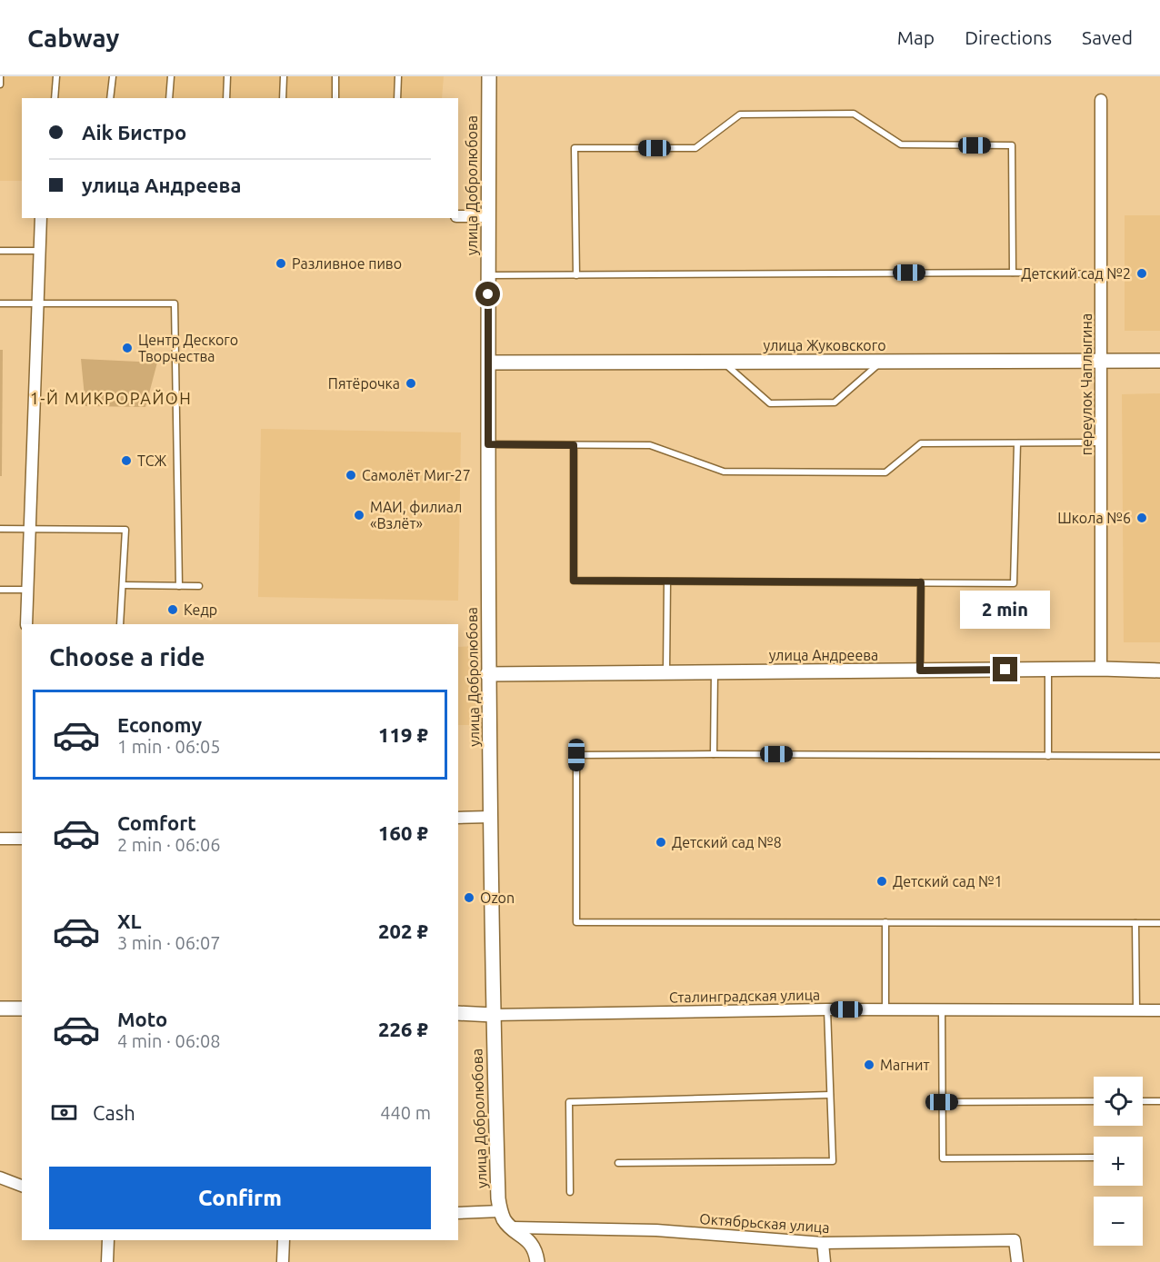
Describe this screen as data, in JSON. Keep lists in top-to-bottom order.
{
  "streets": {
    "street": [
      "улица Добролюбова",
      "улица Жуковского",
      "переулок Чаплыгина",
      "улица Андреева",
      "Сталинградская улица",
      "Октябрьская улица"
    ]
  },
  "crossings": [
    ["улица Добролюбова", "улица Жуковского"],
    ["улица Добролюбова", "улица Андреева"],
    ["улица Добролюбова", "Сталинградская улица"],
    ["улица Добролюбова", "Октябрьская улица"],
    ["улица Жуковского", "переулок Чаплыгина"],
    ["переулок Чаплыгина", "улица Андреева"]
  ],
  "districts": ["1-Й МИКРОРАЙОН"],
  "places": [
    "Разливное пиво",
    "Детский сад №2",
    "Центр Деского Творчества",
    "Пятёрочка",
    "ТСЖ",
    "Самолёт Миг-27",
    "МАИ, филиал «Взлёт»",
    "Школа №6",
    "Кедр",
    "Детский сад №8",
    "Детский сад №1",
    "Ozon",
    "Магнит"
  ],
  "page": {
    "header": "Cabway",
    "nav": ["Map", "Directions", "Saved"],
    "banner": ["Aik Бистро", "улица Андреева"],
    "bubble": "2 min",
    "heading": "Choose a ride",
    "list": [
      {
        "name": "Economy",
        "note": "1 min · 06:05",
        "value": "119 ₽"
      },
      {
        "name": "Comfort",
        "note": "2 min · 06:06",
        "value": "160 ₽"
      },
      {
        "name": "XL",
        "note": "3 min · 06:07",
        "value": "202 ₽"
      },
      {
        "name": "Moto",
        "note": "4 min · 06:08",
        "value": "226 ₽"
      }
    ],
    "map_buttons": ["+", "−"],
    "pay": ["Cash", "440 m"],
    "buttons": "Confirm"
  }
}
